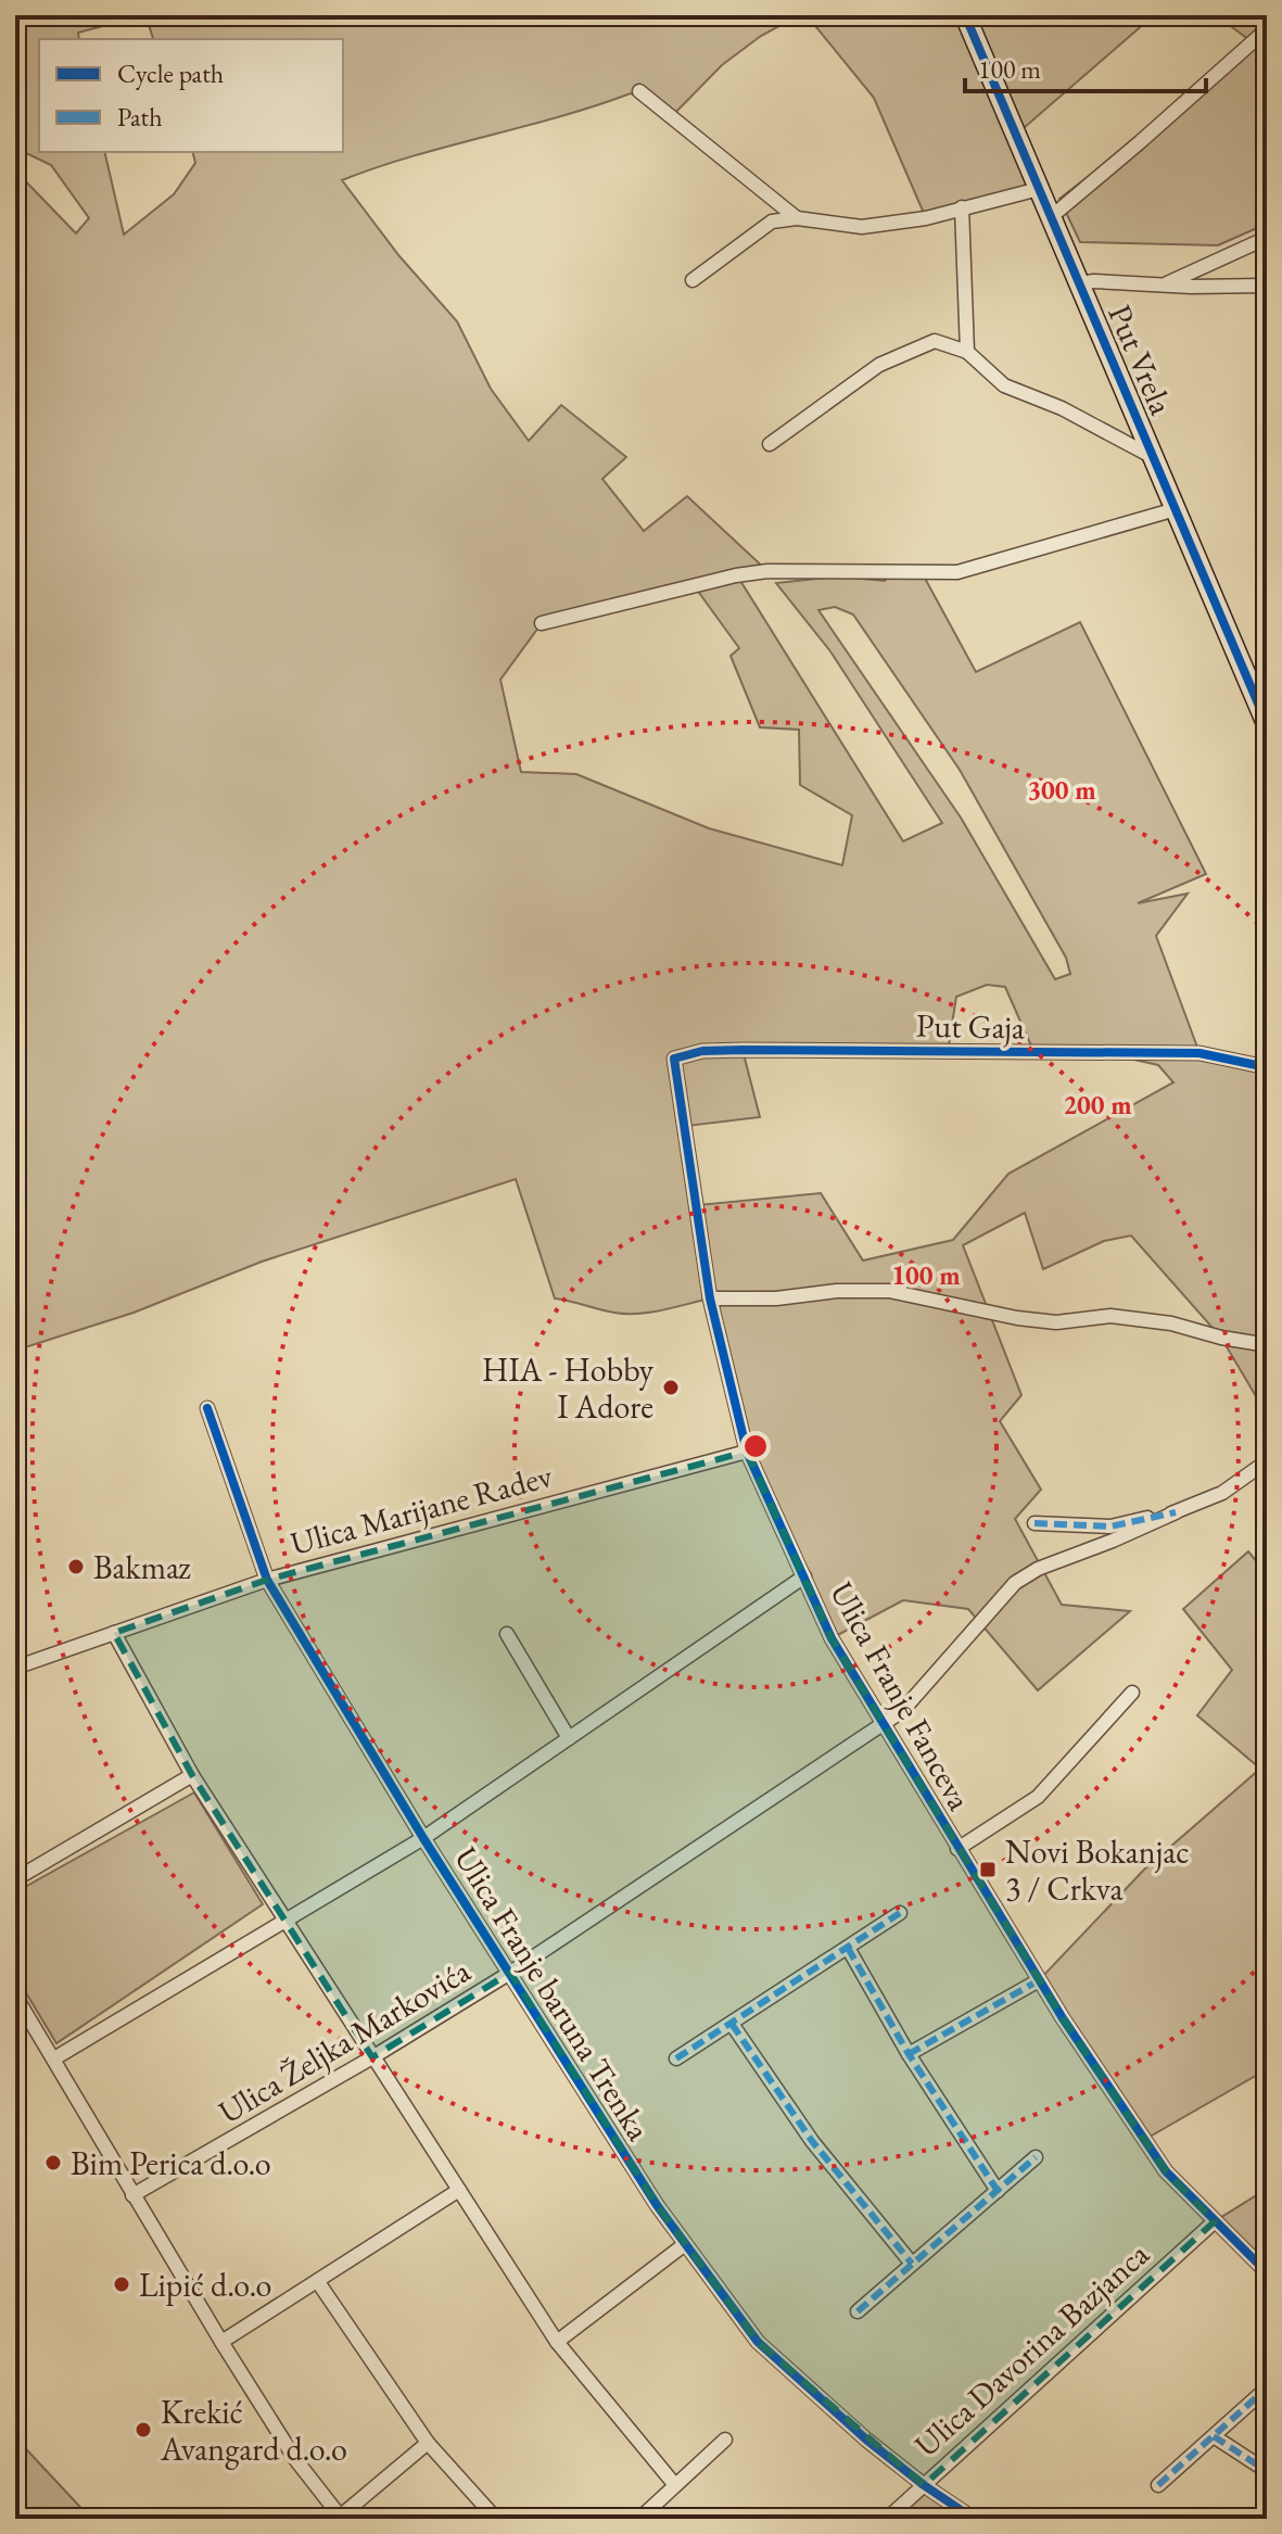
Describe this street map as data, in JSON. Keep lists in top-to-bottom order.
{
  "streets": {
    "main road": ["Put Vrela"],
    "street": [
      "Put Gaja",
      "Ulica Marijane Radev",
      "Ulica Franje Fanceva",
      "Ulica Franje baruna Trenka",
      "Ulica Željka Markovića",
      "Ulica Davorina Bazjanca"
    ]
  },
  "crossings": [
    ["Put Gaja", "Ulica Franje Fanceva"],
    ["Ulica Marijane Radev", "Ulica Franje Fanceva"],
    ["Ulica Marijane Radev", "Ulica Franje baruna Trenka"],
    ["Ulica Franje Fanceva", "Ulica Željka Markovića"],
    ["Ulica Franje Fanceva", "Ulica Davorina Bazjanca"],
    ["Ulica Franje baruna Trenka", "Ulica Željka Markovića"],
    ["Ulica Franje baruna Trenka", "Ulica Davorina Bazjanca"]
  ],
  "places": {
    "other": [
      "HIA - Hobby I Adore",
      "Bakmaz",
      "Bim Perica d.o.o",
      "Lipić d.o.o",
      "Krekić Avangard d.o.o"
    ],
    "transit": ["Novi Bokanjac 3 / Crkva"]
  },
  "legend": ["Cycle path", "Path"],
  "scale_bar": "100 m",
  "rings": ["300 m", "200 m", "100 m"]
}
